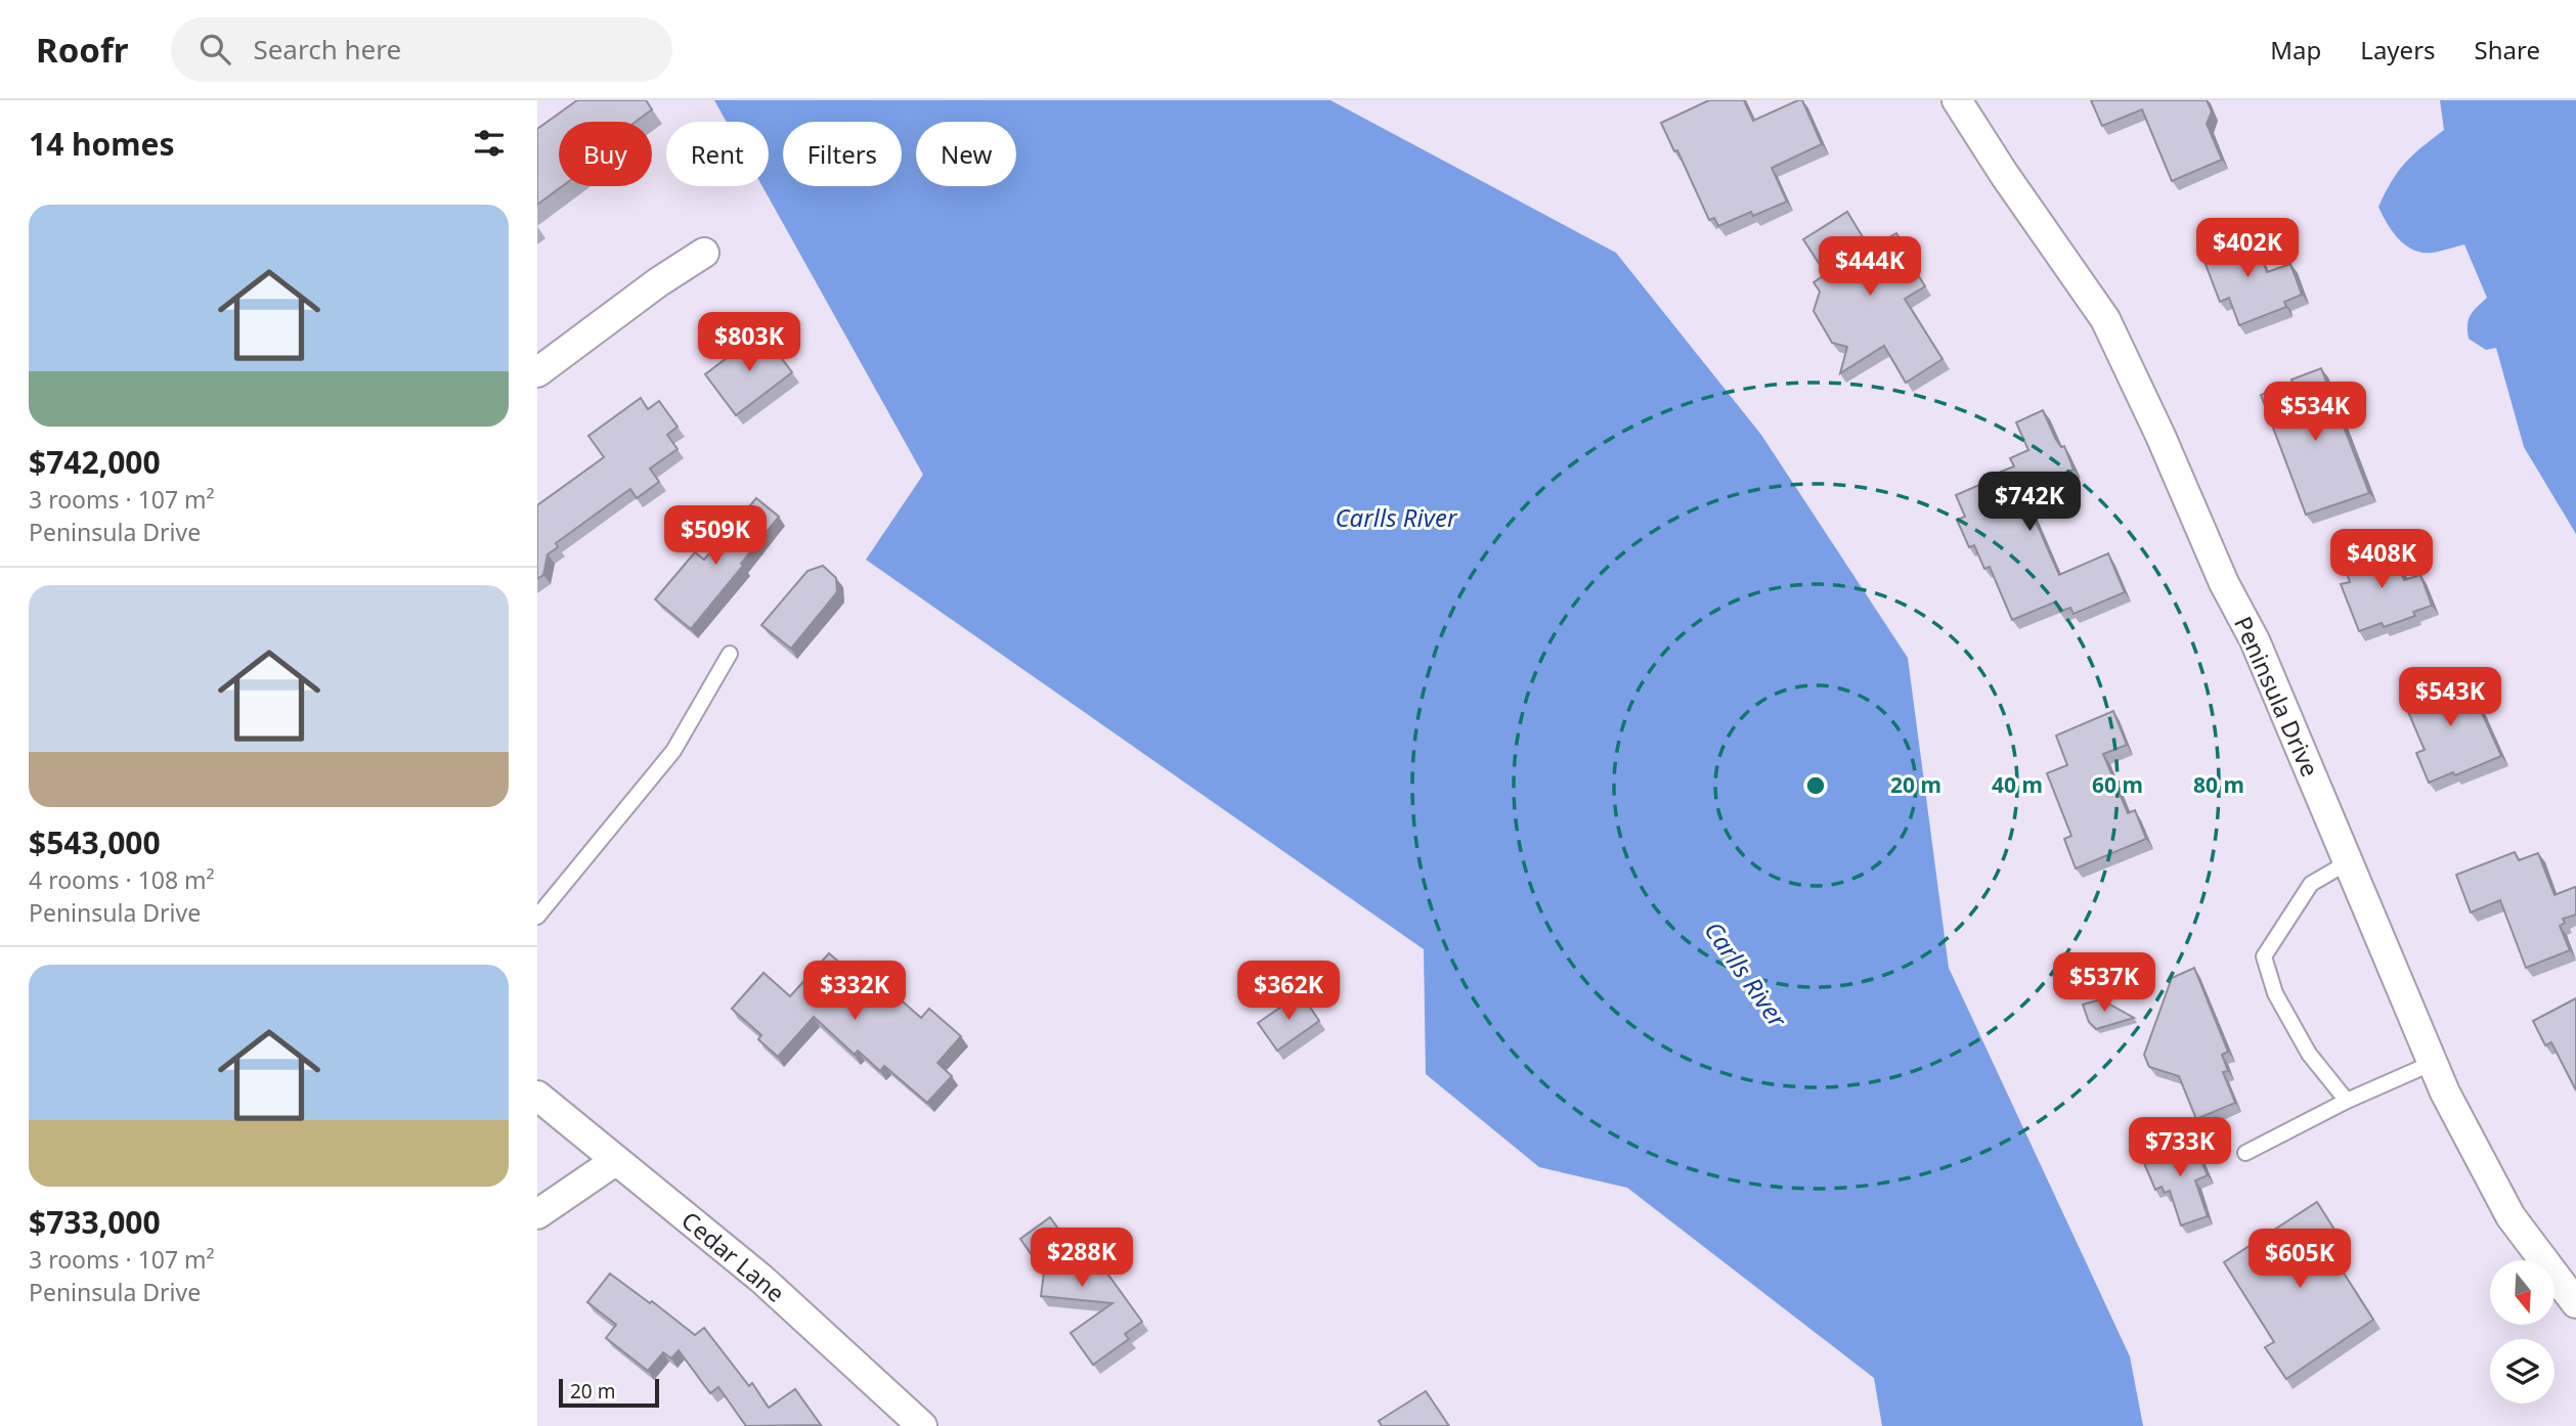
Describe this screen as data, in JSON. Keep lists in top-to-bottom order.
{
  "streets": {
    "street": ["Peninsula Drive", "Cedar Lane"]
  },
  "water": ["Carlls River"],
  "scale_bar": "20 m",
  "north": "bottom",
  "page": {
    "header": "Roofr",
    "search": "Search here",
    "nav": ["Map", "Layers", "Share"],
    "heading": "14 homes",
    "chip": [
      "Buy",
      "Rent",
      "Filters",
      "New"
    ],
    "list": [
      {
        "name": "$742,000",
        "note": "3 rooms · 107 m² · Peninsula Drive"
      },
      {
        "name": "$543,000",
        "note": "4 rooms · 108 m² · Peninsula Drive"
      },
      {
        "name": "$733,000",
        "note": "3 rooms · 107 m² · Peninsula Drive"
      }
    ],
    "price": [
      "$402K",
      "$444K",
      "$803K",
      "$534K",
      "$742K",
      "$509K",
      "$408K",
      "$543K",
      "$537K",
      "$332K",
      "$362K",
      "$733K",
      "$288K",
      "$605K"
    ],
    "scale": "20 m"
  },
  "rings": [
    "20 m",
    "40 m",
    "60 m",
    "80 m"
  ]
}
